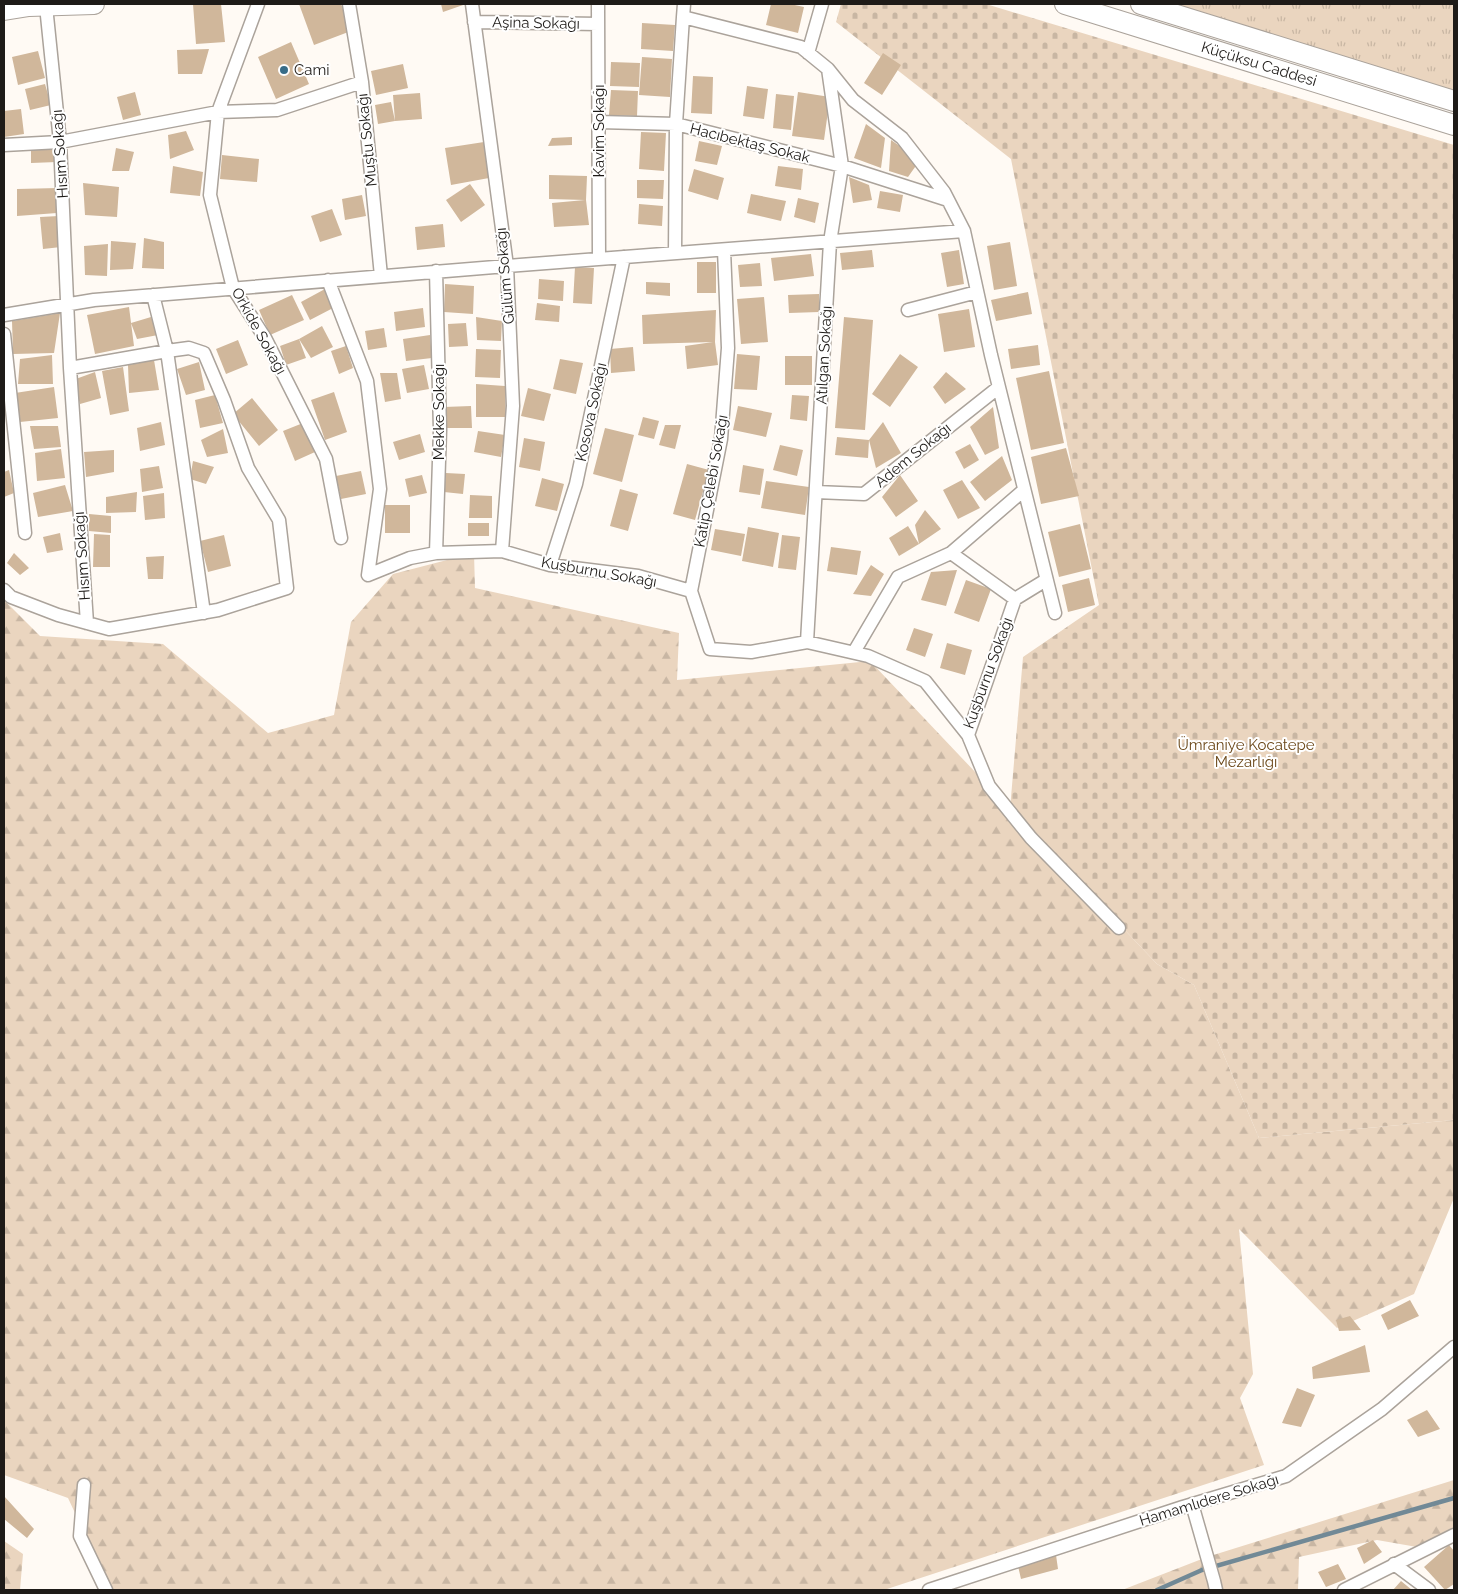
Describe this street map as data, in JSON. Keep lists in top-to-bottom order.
{
  "streets": {
    "main road": ["Küçüksu Caddesi"],
    "street": [
      "Aşina Sokağı",
      "Kavim Sokağı",
      "Muştu Sokağı",
      "Hacıbektaş Sokak",
      "Hısım Sokağı",
      "Gülüm Sokağı",
      "Orkide Sokağı",
      "Atılgan Sokağı",
      "Mekke Sokağı",
      "Kosova Sokağı",
      "Adem Sokağı",
      "Katip Çelebi Sokağı",
      "Kuşburnu Sokağı",
      "Hamamlıdere Sokağı"
    ]
  },
  "crossings": [
    ["Aşina Sokağı", "Kavim Sokağı"],
    ["Aşina Sokağı", "Gülüm Sokağı"],
    ["Hacıbektaş Sokak", "Atılgan Sokağı"],
    ["Gülüm Sokağı", "Kuşburnu Sokağı"],
    ["Atılgan Sokağı", "Adem Sokağı"],
    ["Atılgan Sokağı", "Kuşburnu Sokağı"],
    ["Mekke Sokağı", "Kuşburnu Sokağı"],
    ["Kosova Sokağı", "Kuşburnu Sokağı"],
    ["Katip Çelebi Sokağı", "Kuşburnu Sokağı"]
  ],
  "parks": ["Ümraniye Kocatepe Mezarlığı"],
  "places": ["Cami"]
}
